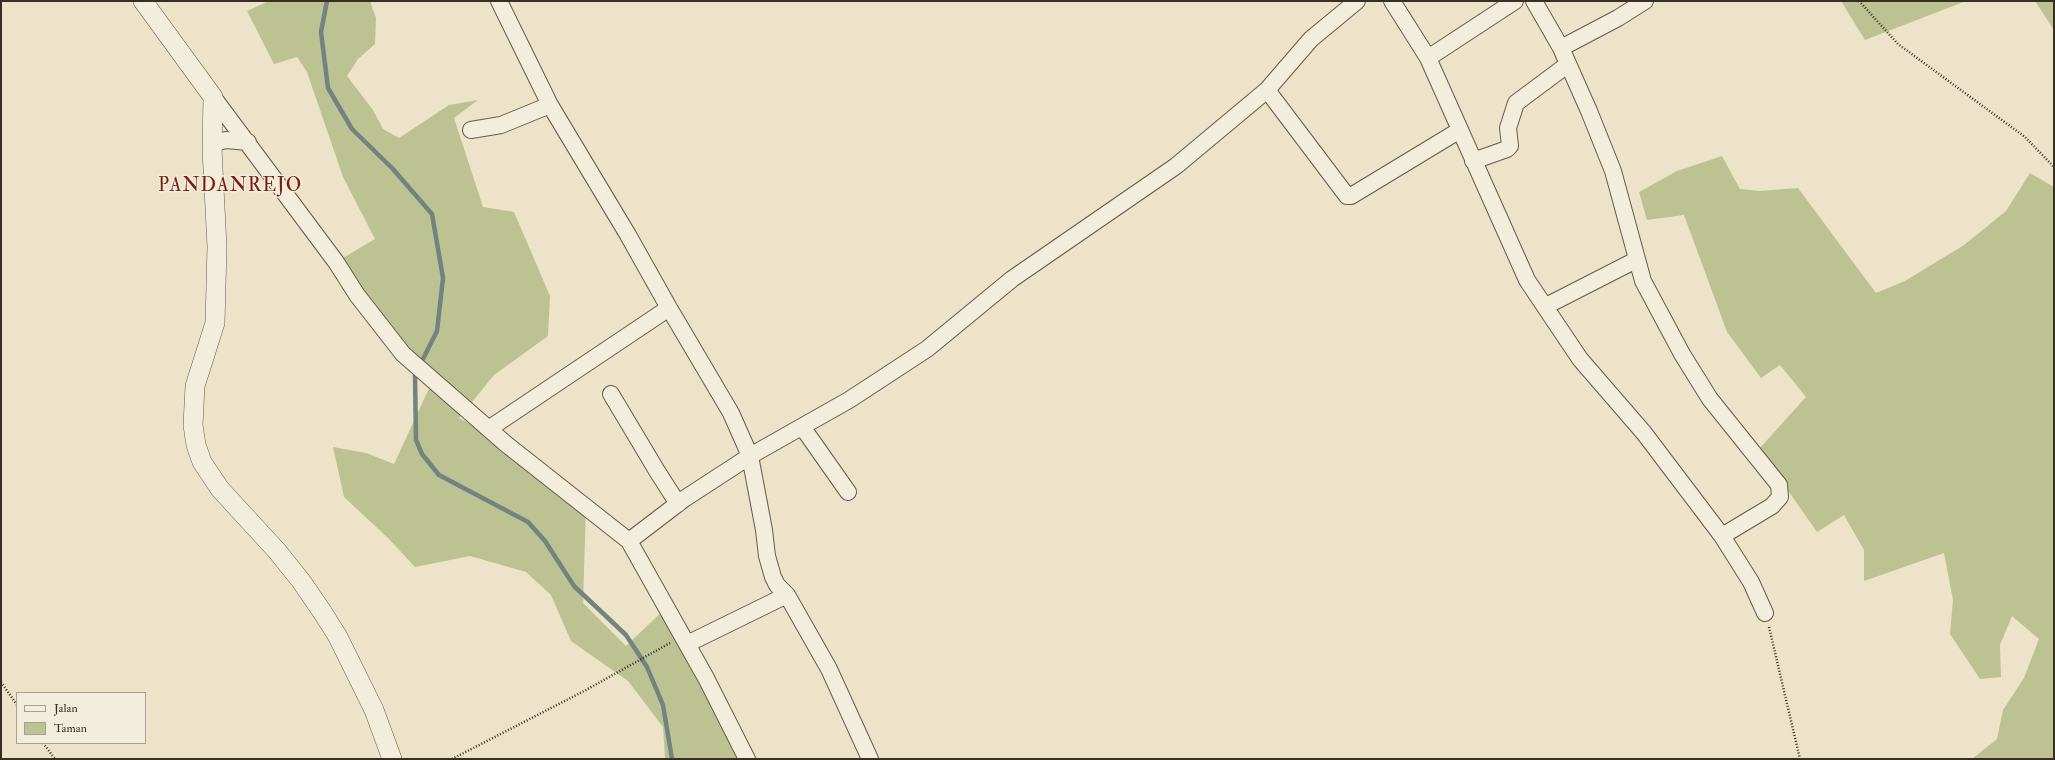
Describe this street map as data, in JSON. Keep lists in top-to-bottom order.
{
  "districts": ["PANDANREJO"],
  "legend": ["Jalan", "Taman"]
}
